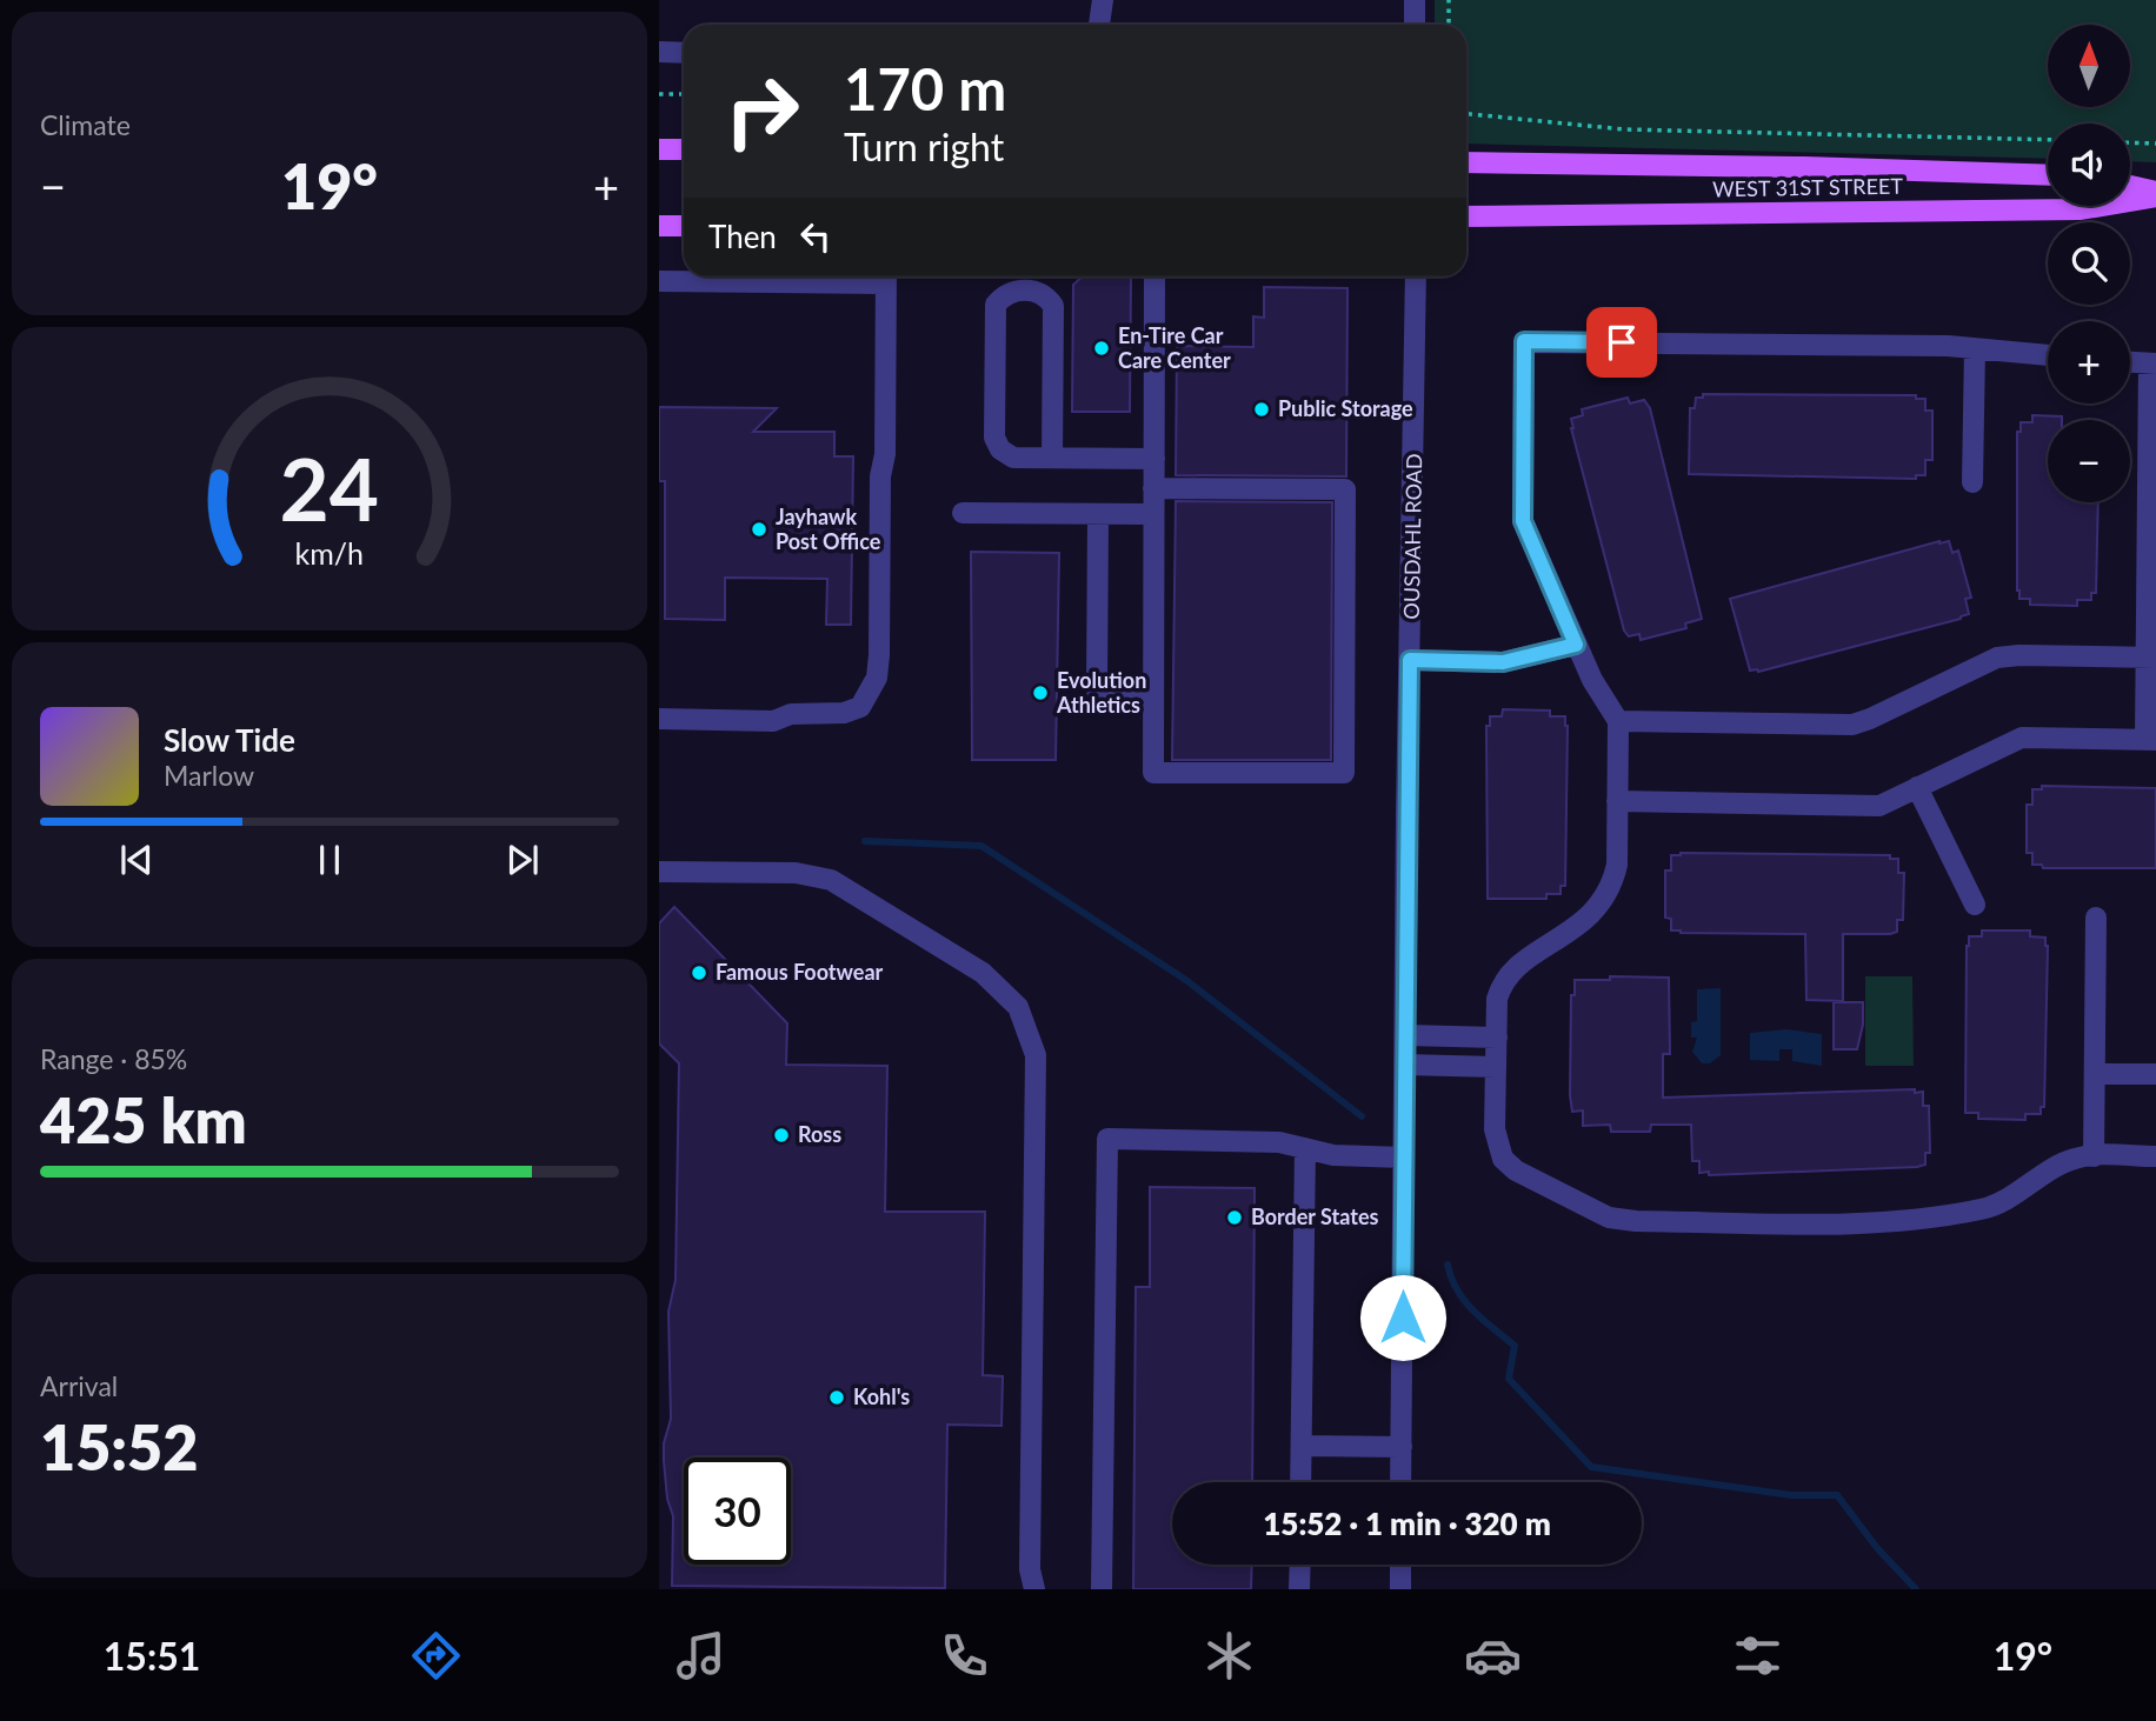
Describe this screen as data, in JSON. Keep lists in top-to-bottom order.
{
  "streets": {
    "main road": ["WEST 31ST STREET"],
    "street": ["OUSDAHL ROAD"]
  },
  "places": [
    "En-Tire Car Care Center",
    "Public Storage",
    "Jayhawk Post Office",
    "Evolution Athletics",
    "Famous Footwear",
    "Ross",
    "Border States",
    "Kohl's"
  ],
  "north": "top",
  "page": {
    "tile": [
      "Climate",
      ["Range · 85%", "425 km"],
      ["Arrival", "15:52"]
    ],
    "map_buttons": ["+", "−"],
    "turn": ["170 m", "Turn right"],
    "heat": ["−", "19°", "+"],
    "then": "Then",
    "song": ["Slow Tide", "Marlow"],
    "limit": "30",
    "trip": "15:52 · 1 min · 320 m",
    "tabs": ["15:51", "19°"],
    "gauge": ["24", "km/h"]
  }
}
